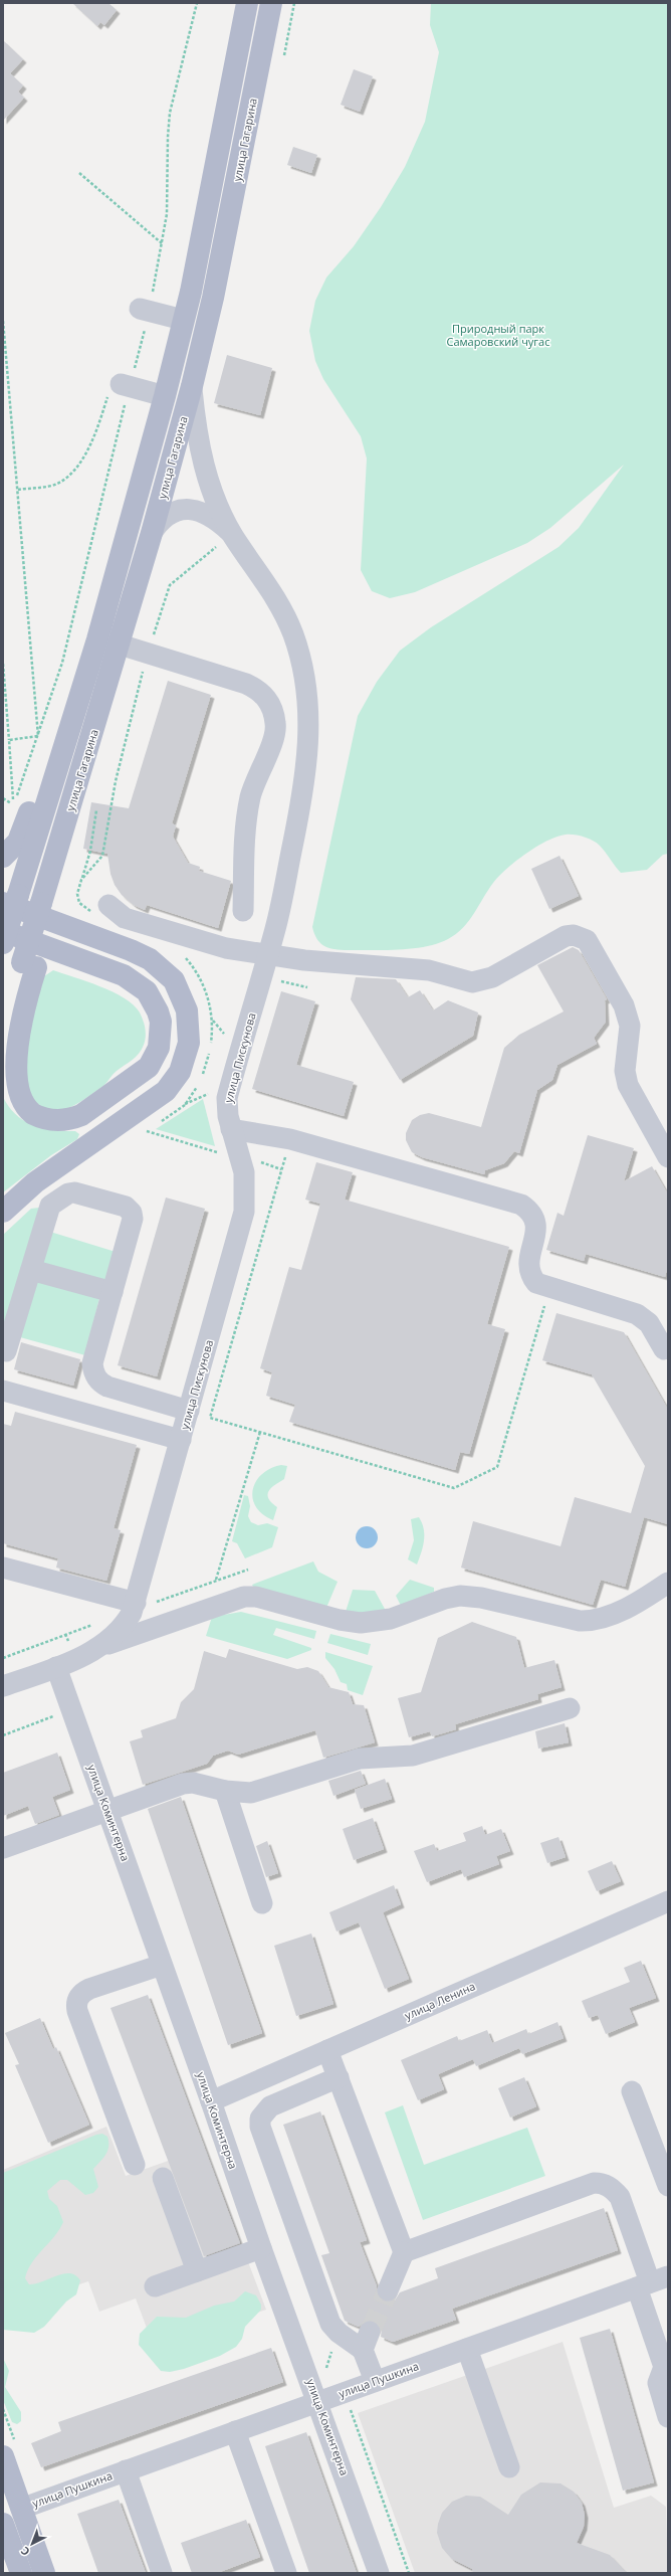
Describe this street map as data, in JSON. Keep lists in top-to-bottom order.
{
  "streets": {
    "main road": ["улица Гагарина"],
    "street": [
      "улица Пискунова",
      "улица Коминтерна",
      "улица Ленина",
      "улица Пушкина"
    ]
  },
  "crossings": [
    ["улица Гагарина", "улица Пискунова"],
    ["улица Пискунова", "улица Коминтерна"],
    ["улица Коминтерна", "улица Ленина"],
    ["улица Коминтерна", "улица Пушкина"]
  ],
  "parks": ["Природный парк Самаровский чугас"],
  "north": "bottom left"
}
